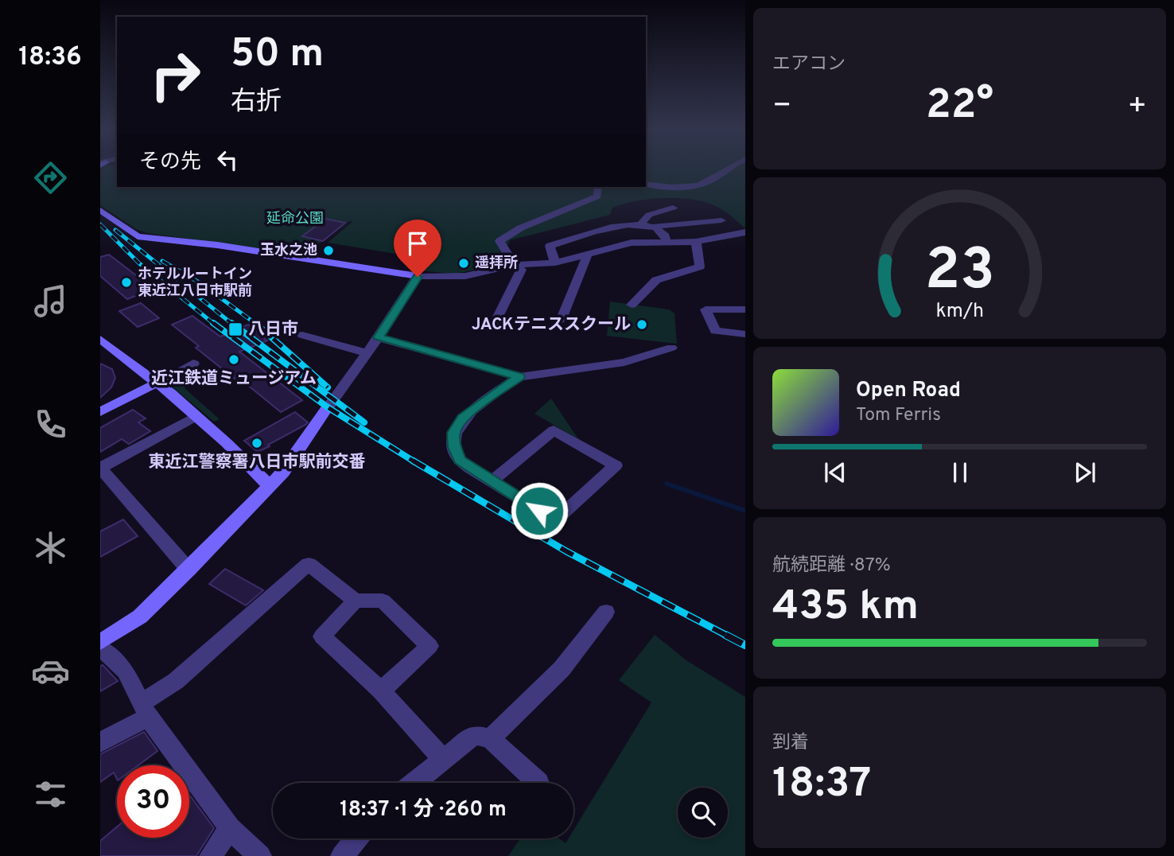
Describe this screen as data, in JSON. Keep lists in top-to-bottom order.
{
  "parks": ["延命公園"],
  "places": {
    "other": [
      "玉水之池",
      "遥拝所",
      "ホテルルートイン 東近江八日市駅前",
      "JACKテニススクール",
      "近江鉄道ミュージアム",
      "東近江警察署八日市駅前交番"
    ],
    "transit": ["八日市"]
  },
  "page": {
    "tabs": "18:36",
    "tile": [
      "エアコン",
      ["航続距離 · 87%", "435 km"],
      ["到着", "18:37"]
    ],
    "turn": ["50 m", "右折"],
    "heat": ["−", "22°", "+"],
    "then": "その先",
    "song": ["Open Road", "Tom Ferris"],
    "limit": "30",
    "trip": "18:37 · 1 分 · 260 m",
    "gauge": ["23", "km/h"]
  }
}
